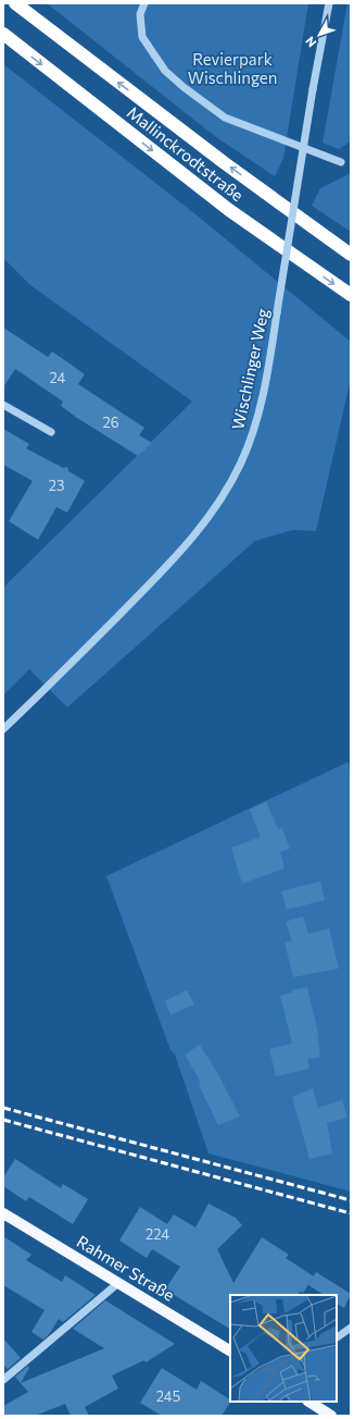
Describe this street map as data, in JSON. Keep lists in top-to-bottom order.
{
  "streets": {
    "highway": ["Mallinckrodtstraße"],
    "main road": ["Rahmer Straße"],
    "street": ["Wischlinger Weg"]
  },
  "parks": ["Revierpark Wischlingen"],
  "house_numbers": [
    "24",
    "26",
    "23",
    "224",
    "245"
  ],
  "north": "bottom left"
}
